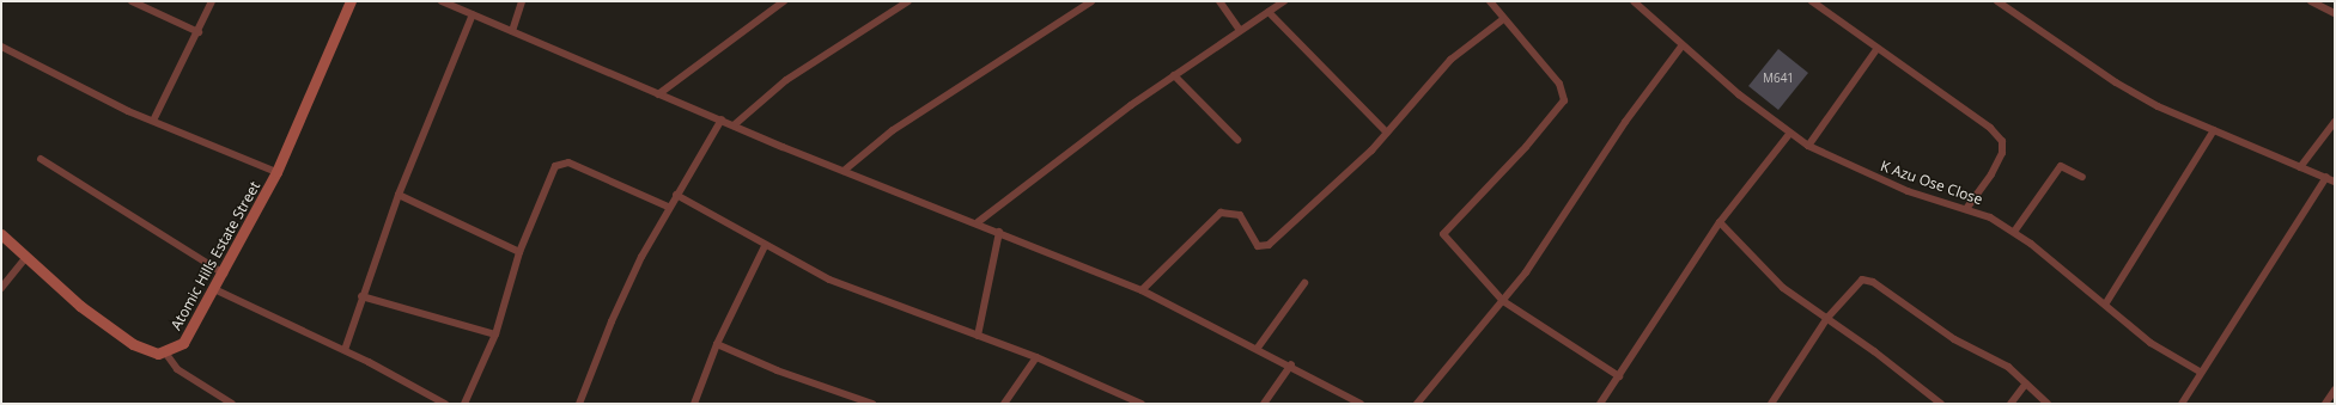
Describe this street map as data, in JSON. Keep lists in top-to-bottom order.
{
  "streets": {
    "street": ["K Azu Ose Close", "Atomic Hills Estate Street"]
  },
  "house_numbers": ["M641"]
}
